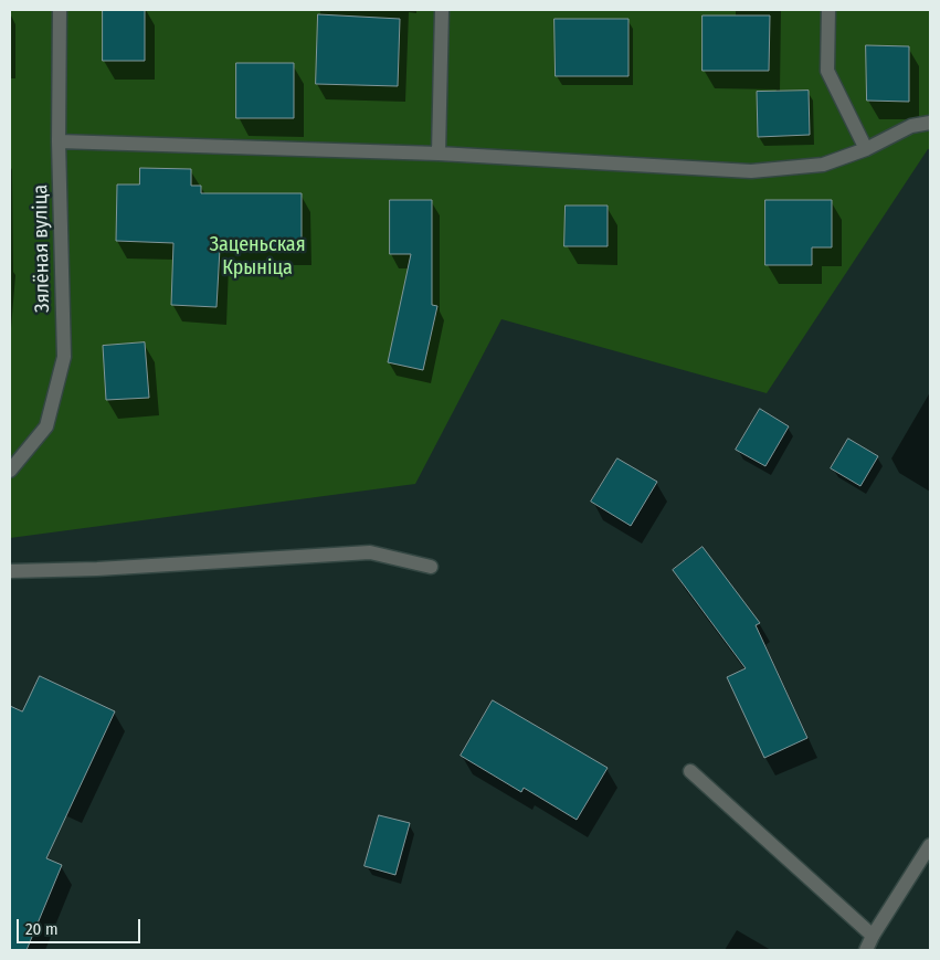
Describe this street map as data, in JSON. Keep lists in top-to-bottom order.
{
  "streets": {
    "street": ["Зялёная вуліца"]
  },
  "parks": ["Заценьская Крыніца"],
  "scale_bar": "20 m"
}
